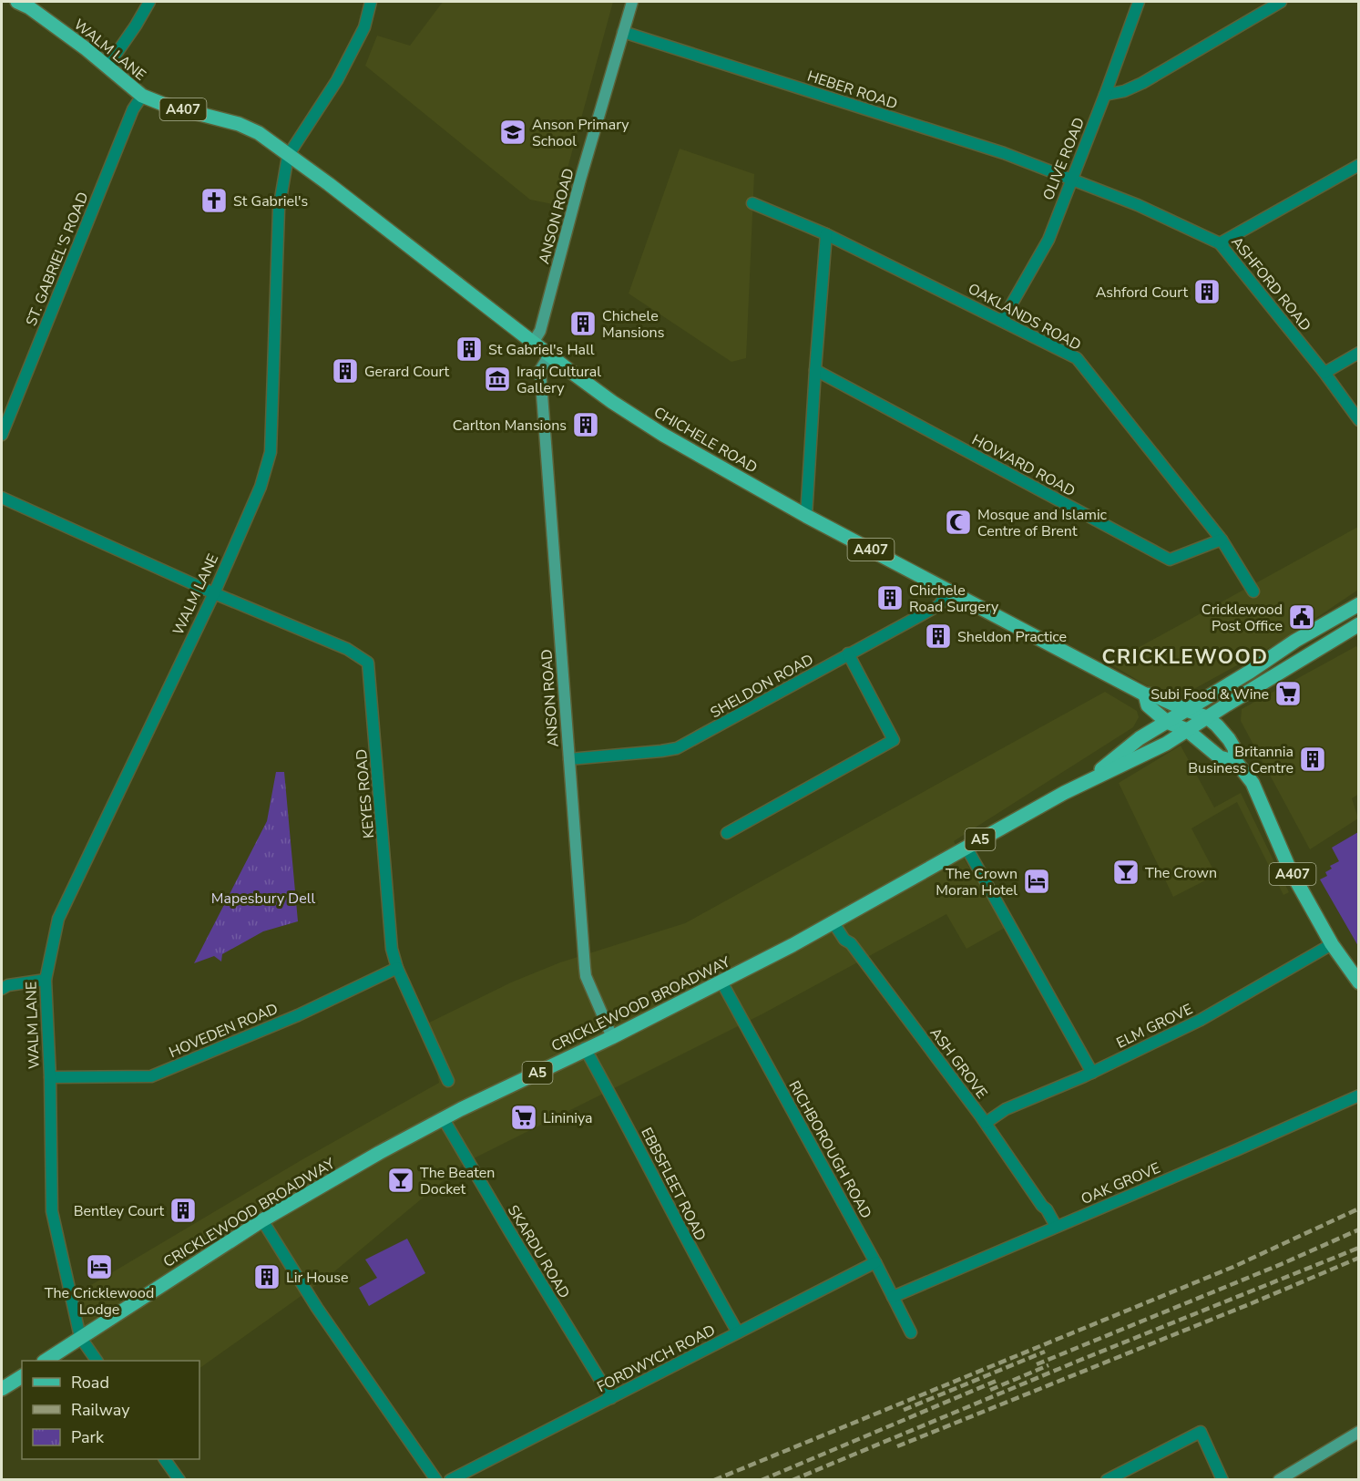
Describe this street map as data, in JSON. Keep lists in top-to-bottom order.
{
  "streets": {
    "main road": [
      "WALM LANE",
      "A407",
      "CHICHELE ROAD",
      "A5",
      "CRICKLEWOOD BROADWAY"
    ],
    "street": [
      "HEBER ROAD",
      "OLIVE ROAD",
      "ANSON ROAD",
      "ST. GABRIEL'S ROAD",
      "ASHFORD ROAD",
      "OAKLANDS ROAD",
      "HOWARD ROAD",
      "SHELDON ROAD",
      "KEYES ROAD",
      "ELM GROVE",
      "HOVEDEN ROAD",
      "ASH GROVE",
      "RICHBOROUGH ROAD",
      "OAK GROVE",
      "EBBSFLEET ROAD",
      "SKARDU ROAD",
      "FORDWYCH ROAD"
    ]
  },
  "crossings": [
    ["WALM LANE", "ST. GABRIEL'S ROAD"],
    ["WALM LANE", "CHICHELE ROAD"],
    ["WALM LANE", "KEYES ROAD"],
    ["WALM LANE", "CRICKLEWOOD BROADWAY"],
    ["WALM LANE", "HOVEDEN ROAD"],
    ["HEBER ROAD", "OLIVE ROAD"],
    ["HEBER ROAD", "ANSON ROAD"],
    ["HEBER ROAD", "ASHFORD ROAD"],
    ["A407", "CHICHELE ROAD"],
    ["A407", "CRICKLEWOOD BROADWAY"],
    ["A407", "ELM GROVE"],
    ["OLIVE ROAD", "ASHFORD ROAD"],
    ["OLIVE ROAD", "OAKLANDS ROAD"],
    ["ANSON ROAD", "CHICHELE ROAD"],
    ["ANSON ROAD", "SHELDON ROAD"],
    ["ANSON ROAD", "CRICKLEWOOD BROADWAY"],
    ["OAKLANDS ROAD", "HOWARD ROAD"],
    ["CHICHELE ROAD", "SHELDON ROAD"],
    ["CHICHELE ROAD", "CRICKLEWOOD BROADWAY"],
    ["KEYES ROAD", "HOVEDEN ROAD"],
    ["CRICKLEWOOD BROADWAY", "ASH GROVE"],
    ["CRICKLEWOOD BROADWAY", "RICHBOROUGH ROAD"],
    ["CRICKLEWOOD BROADWAY", "EBBSFLEET ROAD"],
    ["CRICKLEWOOD BROADWAY", "SKARDU ROAD"],
    ["ELM GROVE", "ASH GROVE"],
    ["ASH GROVE", "OAK GROVE"],
    ["RICHBOROUGH ROAD", "OAK GROVE"],
    ["RICHBOROUGH ROAD", "FORDWYCH ROAD"],
    ["EBBSFLEET ROAD", "FORDWYCH ROAD"],
    ["SKARDU ROAD", "FORDWYCH ROAD"]
  ],
  "districts": ["CRICKLEWOOD"],
  "parks": ["Mapesbury Dell"],
  "places": {
    "school or university": ["Anson Primary School"],
    "church": ["St Gabriel's"],
    "building": [
      "Ashford Court",
      "Chichele Mansions",
      "St Gabriel's Hall",
      "Gerard Court",
      "Carlton Mansions",
      "Chichele Road Surgery",
      "Sheldon Practice",
      "Britannia Business Centre",
      "Bentley Court",
      "Lir House"
    ],
    "museum": ["Iraqi Cultural Gallery"],
    "mosque": ["Mosque and Islamic Centre of Brent"],
    "public building": ["Cricklewood Post Office"],
    "supermarket": ["Subi Food & Wine", "Lininiya"],
    "bar": ["The Crown", "The Beaten Docket"],
    "hotel": ["The Crown Moran Hotel", "The Cricklewood Lodge"]
  },
  "legend": ["Road", "Railway", "Park"]
}
